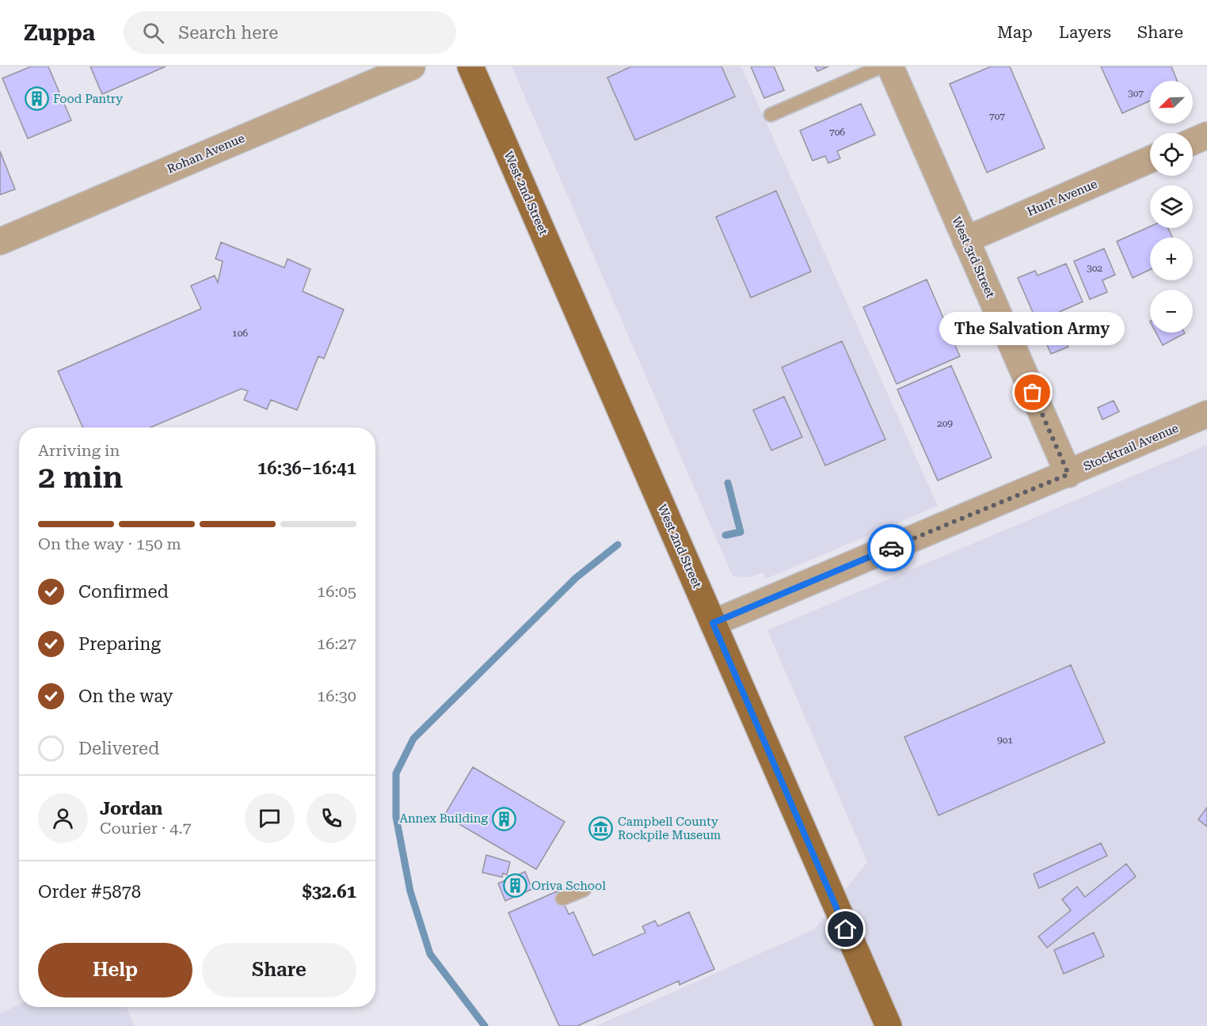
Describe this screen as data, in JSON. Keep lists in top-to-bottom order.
{
  "streets": {
    "main road": ["West 2nd Street"],
    "street": [
      "Rohan Avenue",
      "Hunt Avenue",
      "West 3rd Street",
      "Stocktrail Avenue"
    ]
  },
  "crossings": [
    ["West 2nd Street", "Stocktrail Avenue"],
    ["Hunt Avenue", "West 3rd Street"],
    ["West 3rd Street", "Stocktrail Avenue"]
  ],
  "places": {
    "building": ["Food Pantry", "Annex Building", "Oriva School"],
    "other": ["The Salvation Army"],
    "museum": ["Campbell County Rockpile Museum"]
  },
  "house_numbers": [
    "307",
    "707",
    "706",
    "302",
    "106",
    "209",
    "901"
  ],
  "north": "bottom left",
  "page": {
    "header": "Zuppa",
    "search": "Search here",
    "nav": ["Map", "Layers", "Share"],
    "map_buttons": ["+", "−"],
    "bubble": "The Salvation Army",
    "heading": ["2 min", "Arriving in", "16:36–16:41"],
    "panel": [
      "Jordan",
      "Courier · 4.7",
      "Order #5878",
      "$32.61"
    ],
    "bar": "On the way · 150 m",
    "list": [
      ["Confirmed", "16:05"],
      ["Preparing", "16:27"],
      ["On the way", "16:30"],
      "Delivered"
    ],
    "buttons": ["Help", "Share"]
  }
}
